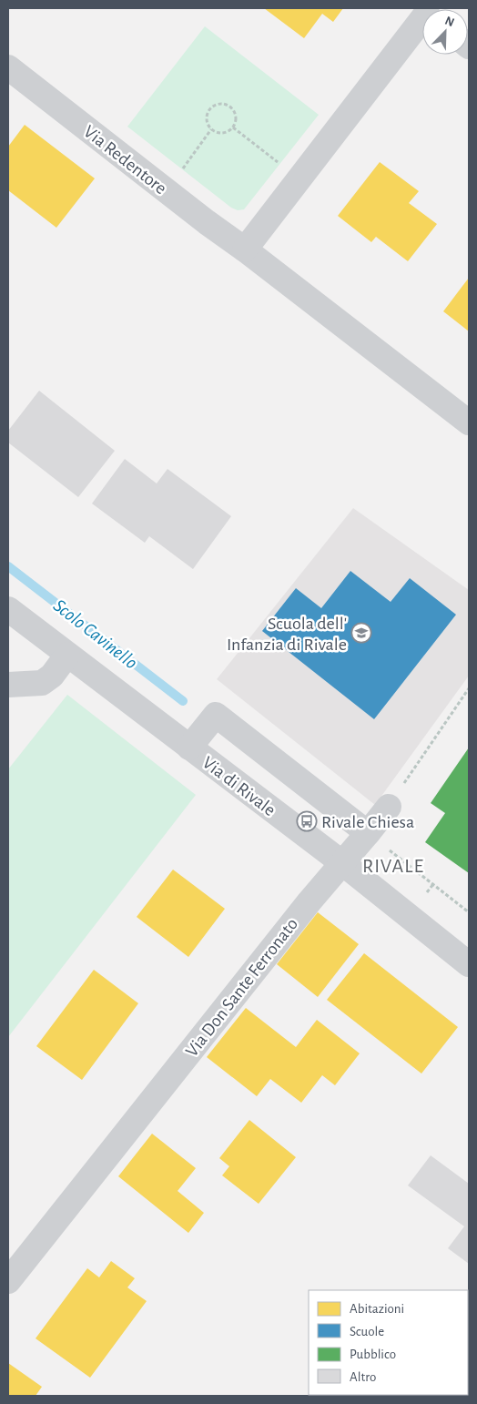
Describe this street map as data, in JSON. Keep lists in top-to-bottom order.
{
  "streets": {
    "street": ["Via Redentore", "Via di Rivale", "Via Don Sante Ferronato"]
  },
  "crossings": [
    ["Via di Rivale", "Via Don Sante Ferronato"]
  ],
  "districts": ["RIVALE"],
  "water": ["Scolo Cavinello"],
  "places": {
    "school or university": ["Scuola dell' Infanzia di Rivale"],
    "bus stop": ["Rivale Chiesa"]
  },
  "legend": [
    "Abitazioni",
    "Scuole",
    "Pubblico",
    "Altro"
  ],
  "north": "top right"
}
